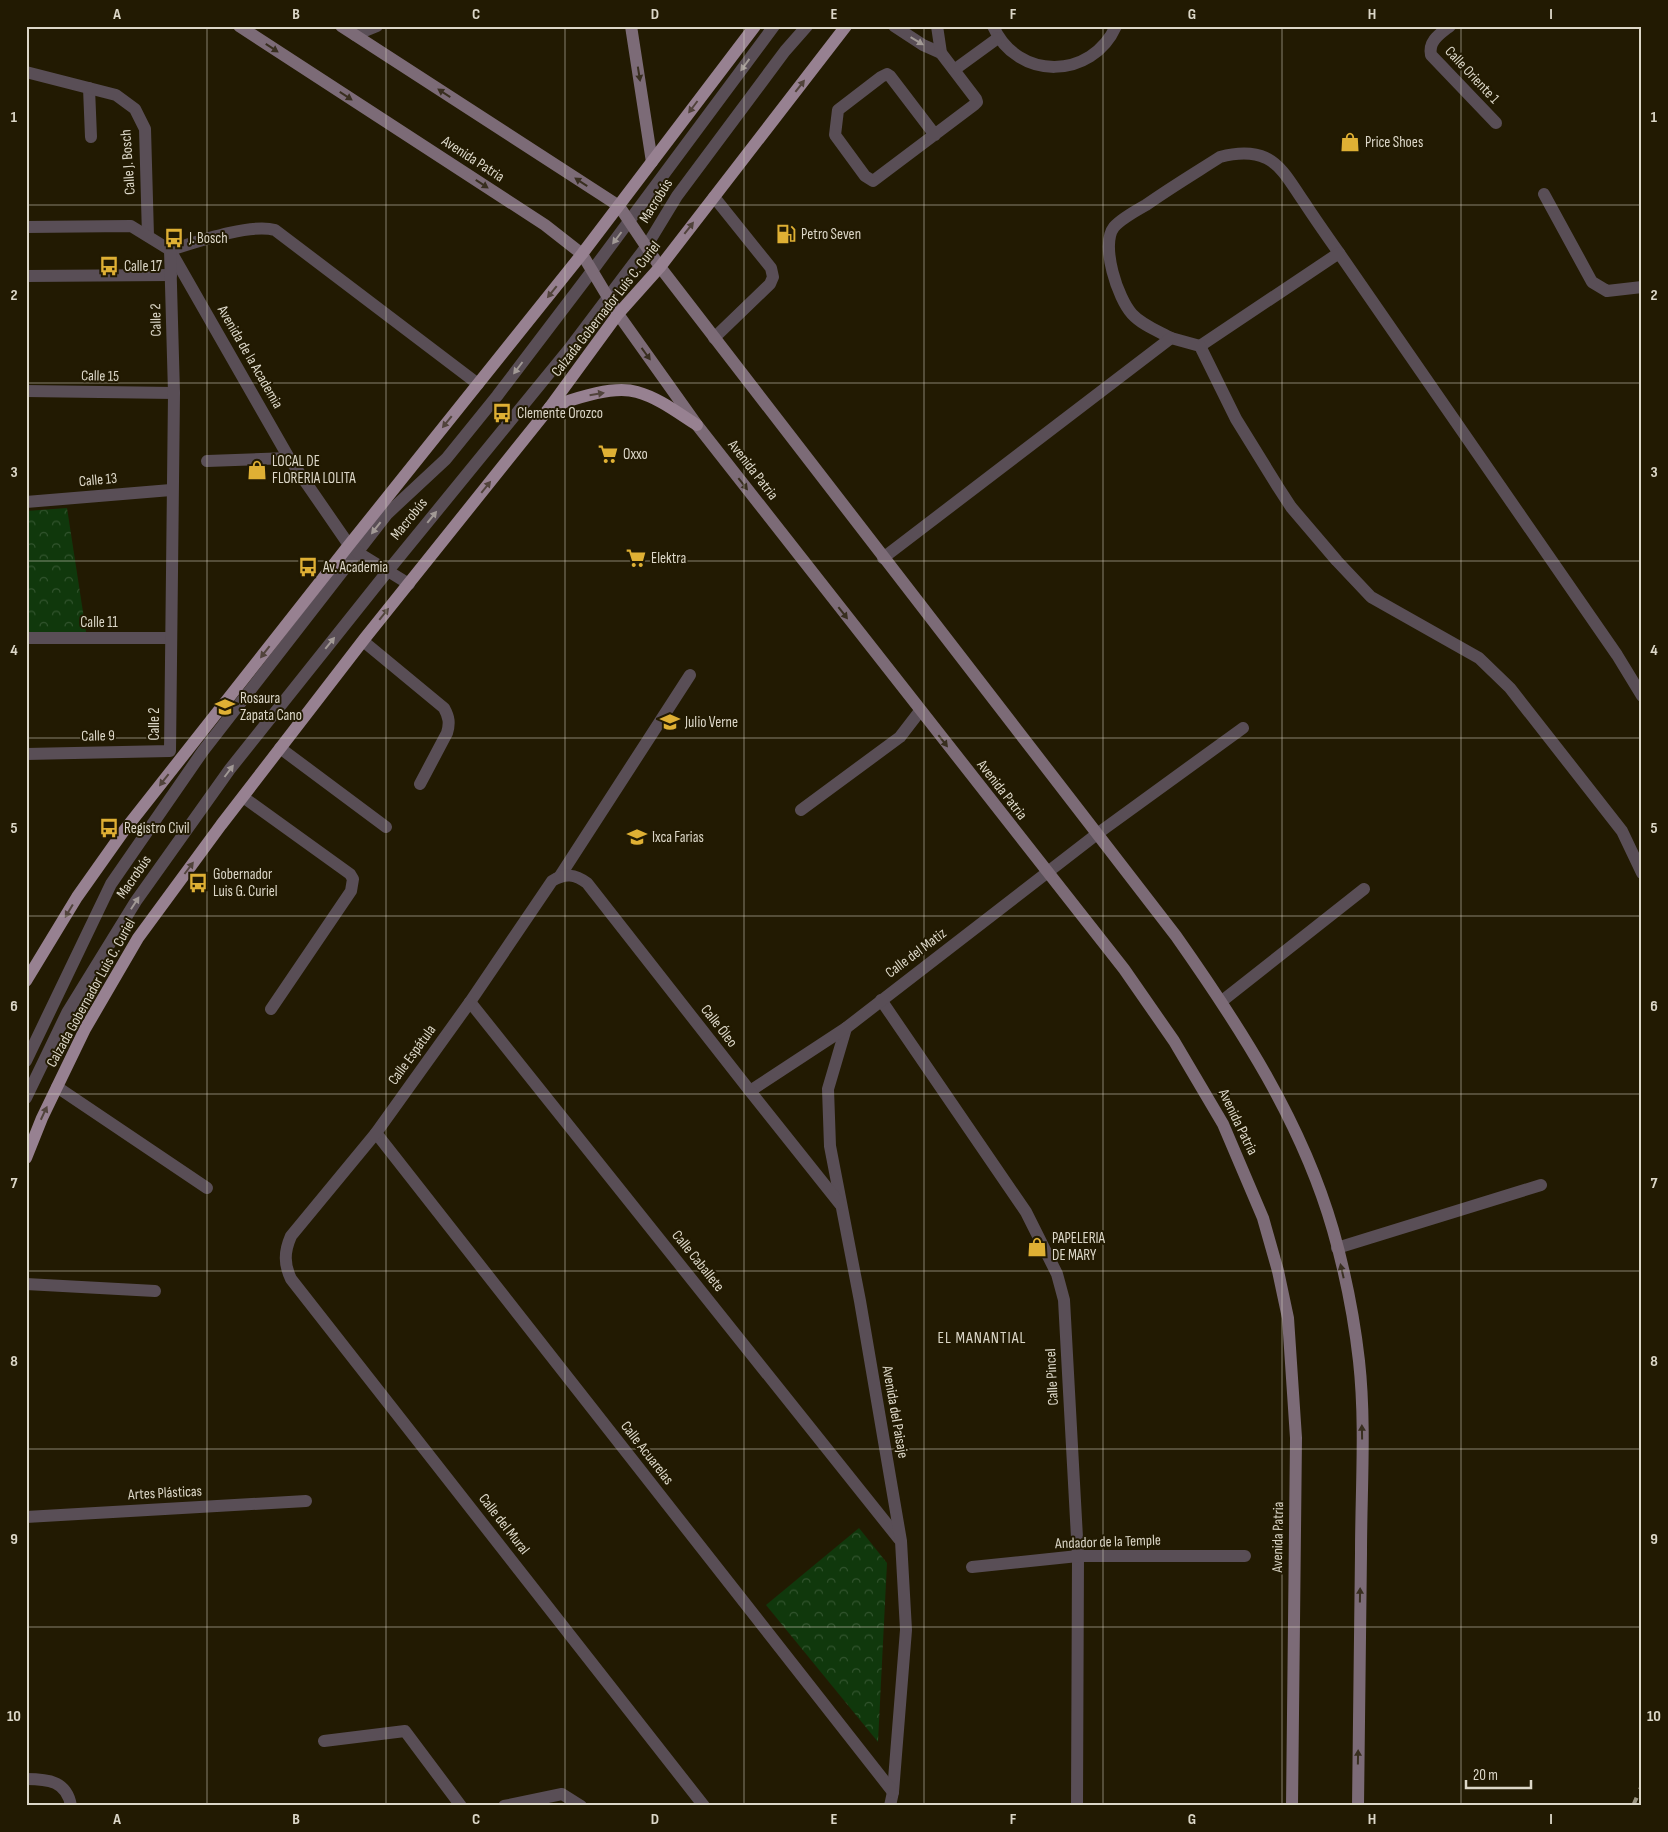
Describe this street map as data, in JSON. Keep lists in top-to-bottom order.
{
  "streets": {
    "main road": ["Calzada Gobernador Luis C. Curiel"],
    "street": [
      "Calle Oriente 1",
      "Avenida Patria",
      "Calle J. Bosch",
      "Macrobús",
      "Calle 2",
      "Avenida de la Academia",
      "Calle 15",
      "Calle 13",
      "Calle 11",
      "Calle 9",
      "Calle del Matiz",
      "Calle Óleo",
      "Calle Espátula",
      "Calle Caballete",
      "Calle Pincel",
      "Avenida del Paisaje",
      "Calle Acuarelas",
      "Artes Plásticas",
      "Calle del Mural",
      "Andador de la Temple"
    ]
  },
  "crossings": [
    ["Avenida Patria", "Macrobús"],
    ["Avenida Patria", "Calzada Gobernador Luis C. Curiel"],
    ["Avenida Patria", "Calle del Matiz"],
    ["Calle J. Bosch", "Avenida de la Academia"],
    ["Macrobús", "Avenida de la Academia"],
    ["Calzada Gobernador Luis C. Curiel", "Avenida de la Academia"],
    ["Calle 2", "Avenida de la Academia"],
    ["Calle 2", "Calle 15"],
    ["Calle 2", "Calle 13"],
    ["Calle 2", "Calle 11"],
    ["Calle 2", "Calle 9"],
    ["Calle del Matiz", "Calle Óleo"],
    ["Calle del Matiz", "Calle Pincel"],
    ["Calle del Matiz", "Avenida del Paisaje"],
    ["Calle Óleo", "Calle Espátula"],
    ["Calle Óleo", "Avenida del Paisaje"],
    ["Calle Espátula", "Calle Caballete"],
    ["Calle Espátula", "Calle Acuarelas"],
    ["Calle Espátula", "Calle del Mural"],
    ["Calle Caballete", "Avenida del Paisaje"],
    ["Calle Pincel", "Andador de la Temple"],
    ["Avenida del Paisaje", "Calle Acuarelas"]
  ],
  "districts": ["EL MANANTIAL"],
  "places": {
    "shop": ["Price Shoes", "LOCAL DE FLORERIA LOLITA", "PAPELERIA DE MARY"],
    "fuel station": ["Petro Seven"],
    "bus stop": [
      "J. Bosch",
      "Calle 17",
      "Clemente Orozco",
      "Av. Academia",
      "Registro Civil",
      "Gobernador Luis G. Curiel"
    ],
    "supermarket": ["Oxxo", "Elektra"],
    "school or university": ["Rosaura Zapata Cano", "Julio Verne", "Ixca Farias"]
  },
  "scale_bar": "20 m",
  "grid": {
    "columns": [
      "A",
      "B",
      "C",
      "D",
      "E",
      "F",
      "G",
      "H",
      "I"
    ],
    "rows": [
      "1",
      "2",
      "3",
      "4",
      "5",
      "6",
      "7",
      "8",
      "9",
      "10"
    ]
  }
}
